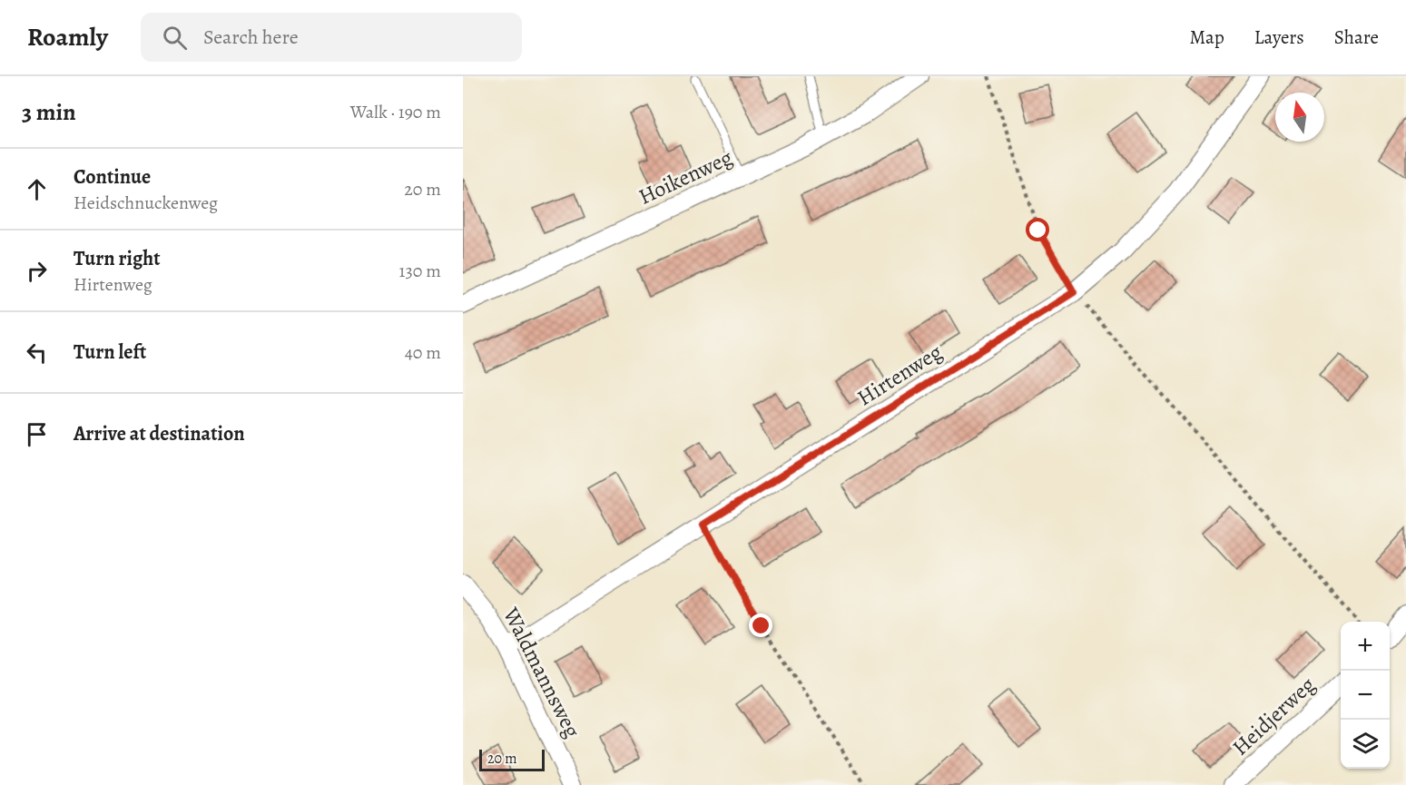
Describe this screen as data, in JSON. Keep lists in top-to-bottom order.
{
  "streets": {
    "street": [
      "Hoikenweg",
      "Hirtenweg",
      "Waldmannsweg",
      "Heidjerweg"
    ]
  },
  "crossings": [
    ["Hirtenweg", "Waldmannsweg"]
  ],
  "scale_bar": "20 m",
  "north": "top",
  "page": {
    "header": "Roamly",
    "search": "Search here",
    "nav": ["Map", "Layers", "Share"],
    "heading": ["3 min", "Walk · 190 m"],
    "list": [
      ["Continue", "Heidschnuckenweg", "20 m"],
      ["Turn right", "Hirtenweg", "130 m"],
      ["Turn left", "40 m"],
      "Arrive at destination"
    ],
    "map_buttons": ["+", "−"],
    "scale": "20 m"
  }
}
